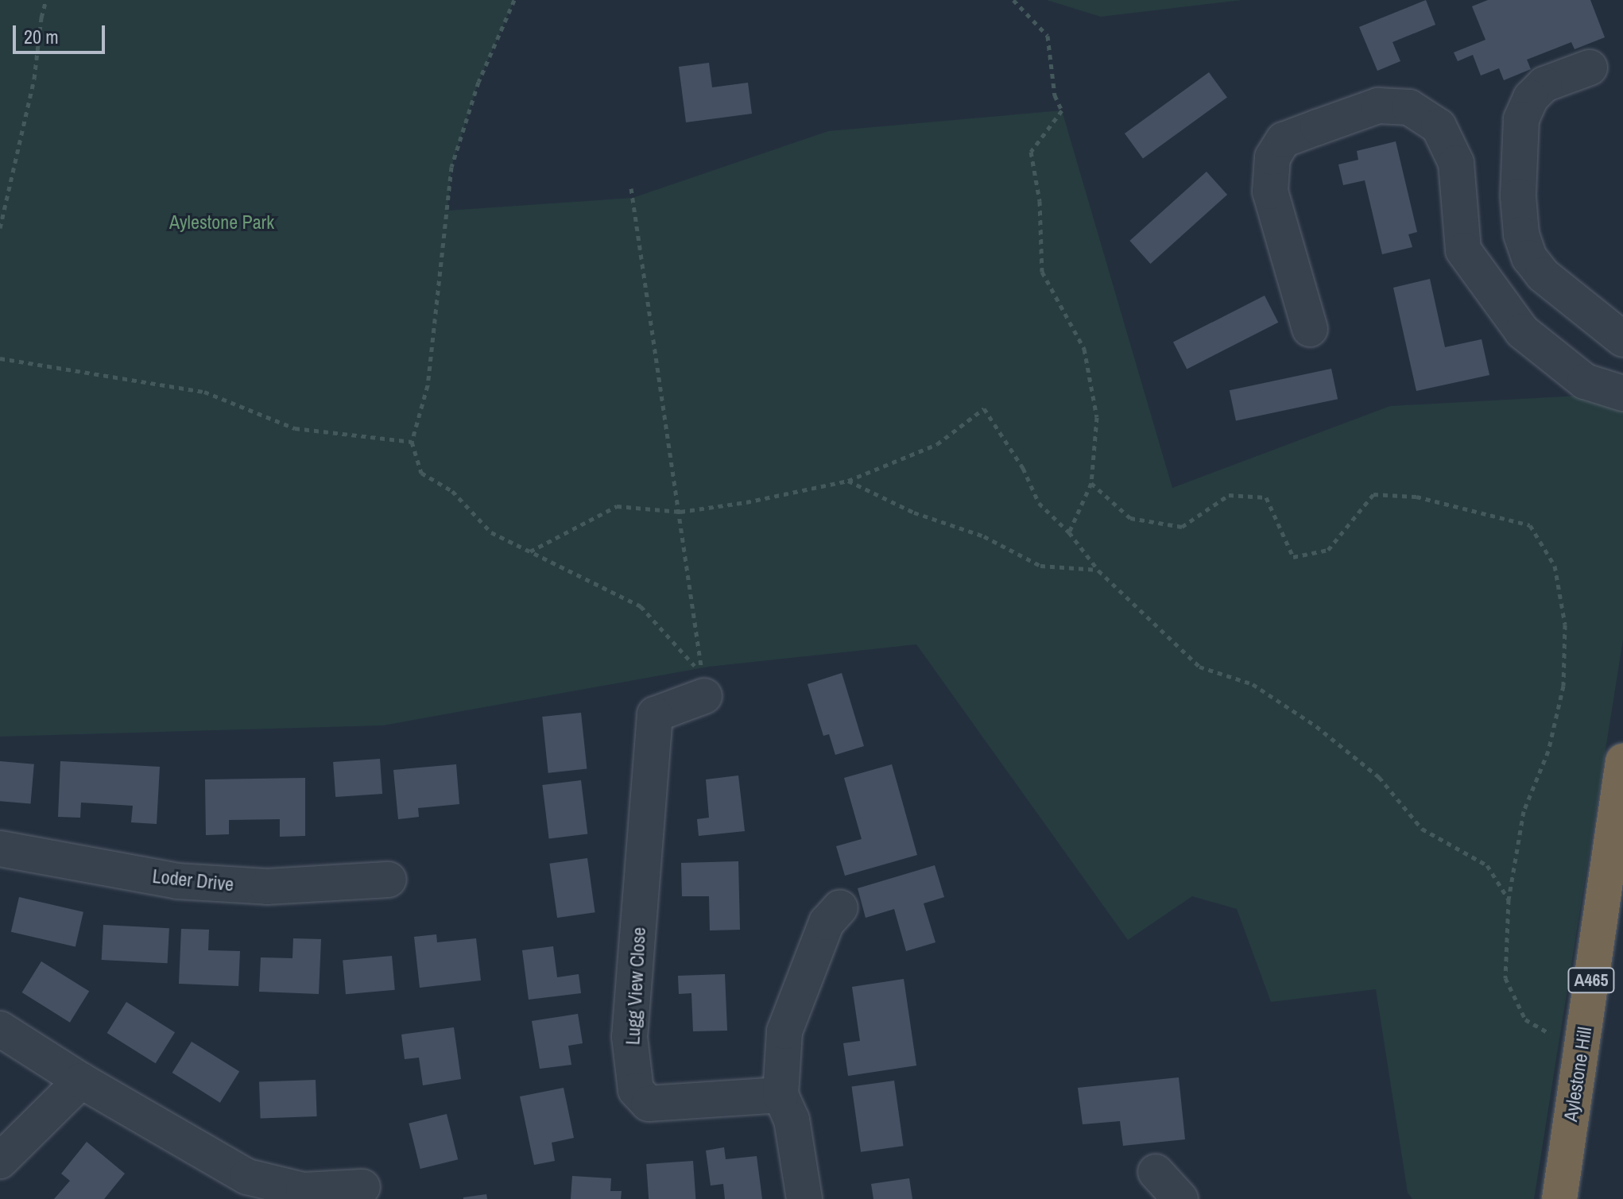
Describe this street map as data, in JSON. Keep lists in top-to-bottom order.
{
  "streets": {
    "highway": ["A465", "Aylestone Hill"],
    "street": ["Loder Drive", "Lugg View Close"]
  },
  "parks": ["Aylestone Park"],
  "scale_bar": "20 m"
}
